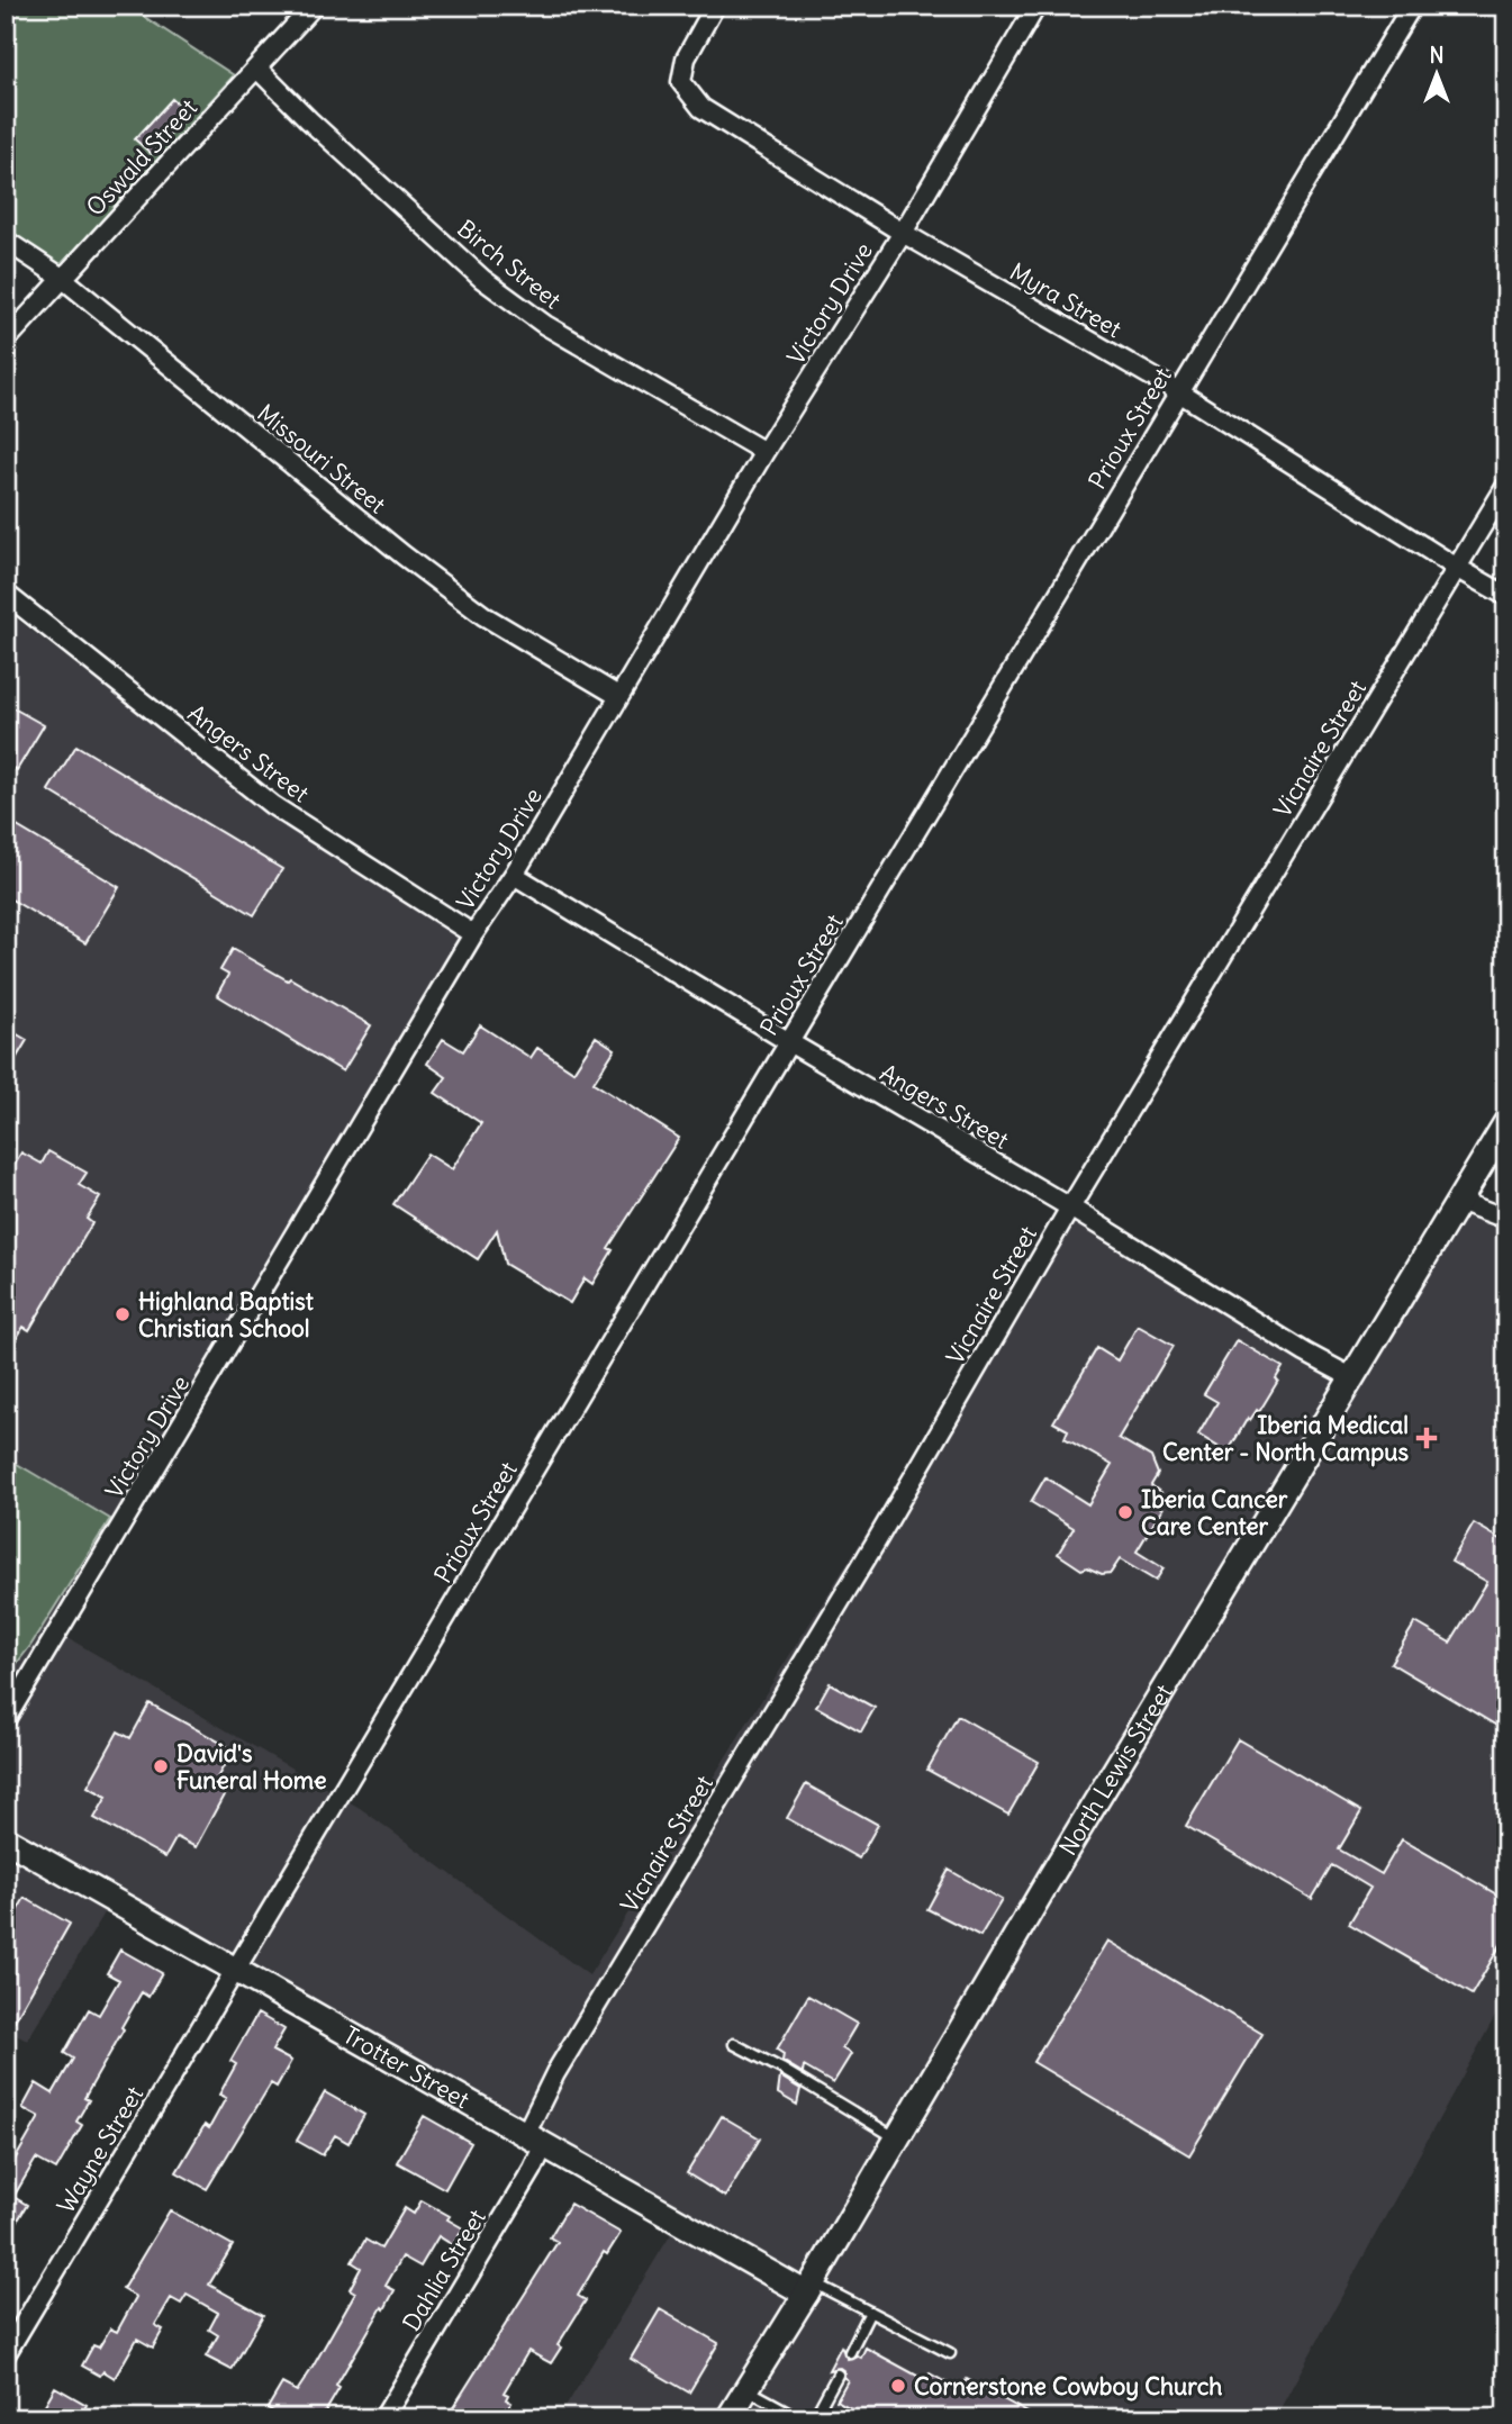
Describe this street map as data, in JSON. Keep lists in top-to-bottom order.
{
  "streets": {
    "main road": ["North Lewis Street", "Trotter Street"],
    "street": [
      "Oswald Street",
      "Birch Street",
      "Myra Street",
      "Victory Drive",
      "Prioux Street",
      "Missouri Street",
      "Vicnaire Street",
      "Angers Street",
      "Wayne Street",
      "Dahlia Street"
    ]
  },
  "crossings": [
    ["Oswald Street", "Birch Street"],
    ["Oswald Street", "Missouri Street"],
    ["Birch Street", "Victory Drive"],
    ["Myra Street", "Victory Drive"],
    ["Myra Street", "Prioux Street"],
    ["Myra Street", "Vicnaire Street"],
    ["Victory Drive", "Missouri Street"],
    ["Victory Drive", "Angers Street"],
    ["Prioux Street", "Angers Street"],
    ["Prioux Street", "Trotter Street"],
    ["Prioux Street", "Wayne Street"],
    ["Vicnaire Street", "Angers Street"],
    ["Vicnaire Street", "Trotter Street"],
    ["Vicnaire Street", "Dahlia Street"],
    ["Angers Street", "North Lewis Street"],
    ["North Lewis Street", "Trotter Street"],
    ["Trotter Street", "Wayne Street"],
    ["Trotter Street", "Dahlia Street"]
  ],
  "places": {
    "other": [
      "Highland Baptist Christian School",
      "Iberia Cancer Care Center",
      "David's Funeral Home",
      "Cornerstone Cowboy Church"
    ],
    "health": ["Iberia Medical Center - North Campus"]
  },
  "north": "top"
}
